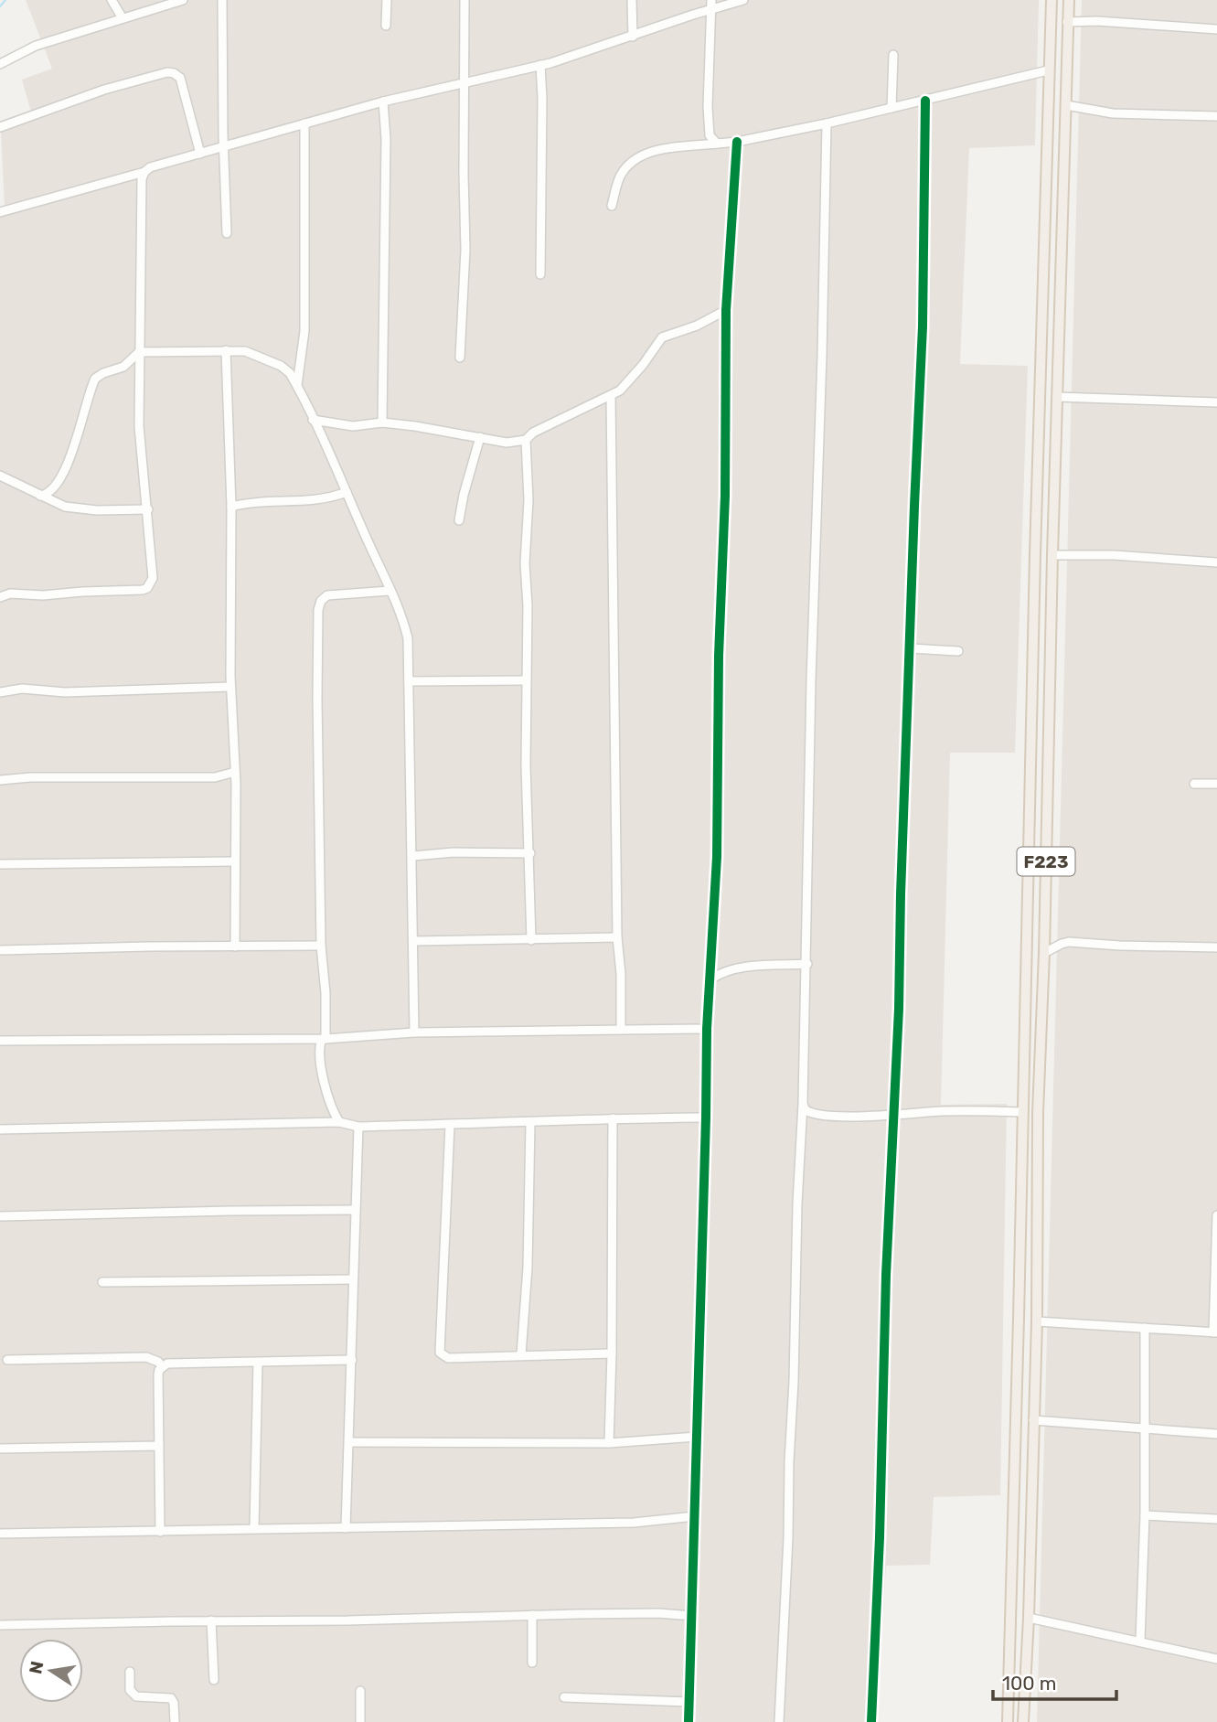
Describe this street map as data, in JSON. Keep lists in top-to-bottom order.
{
  "streets": {
    "main road": ["F223"]
  },
  "scale_bar": "100 m",
  "north": "left"
}
